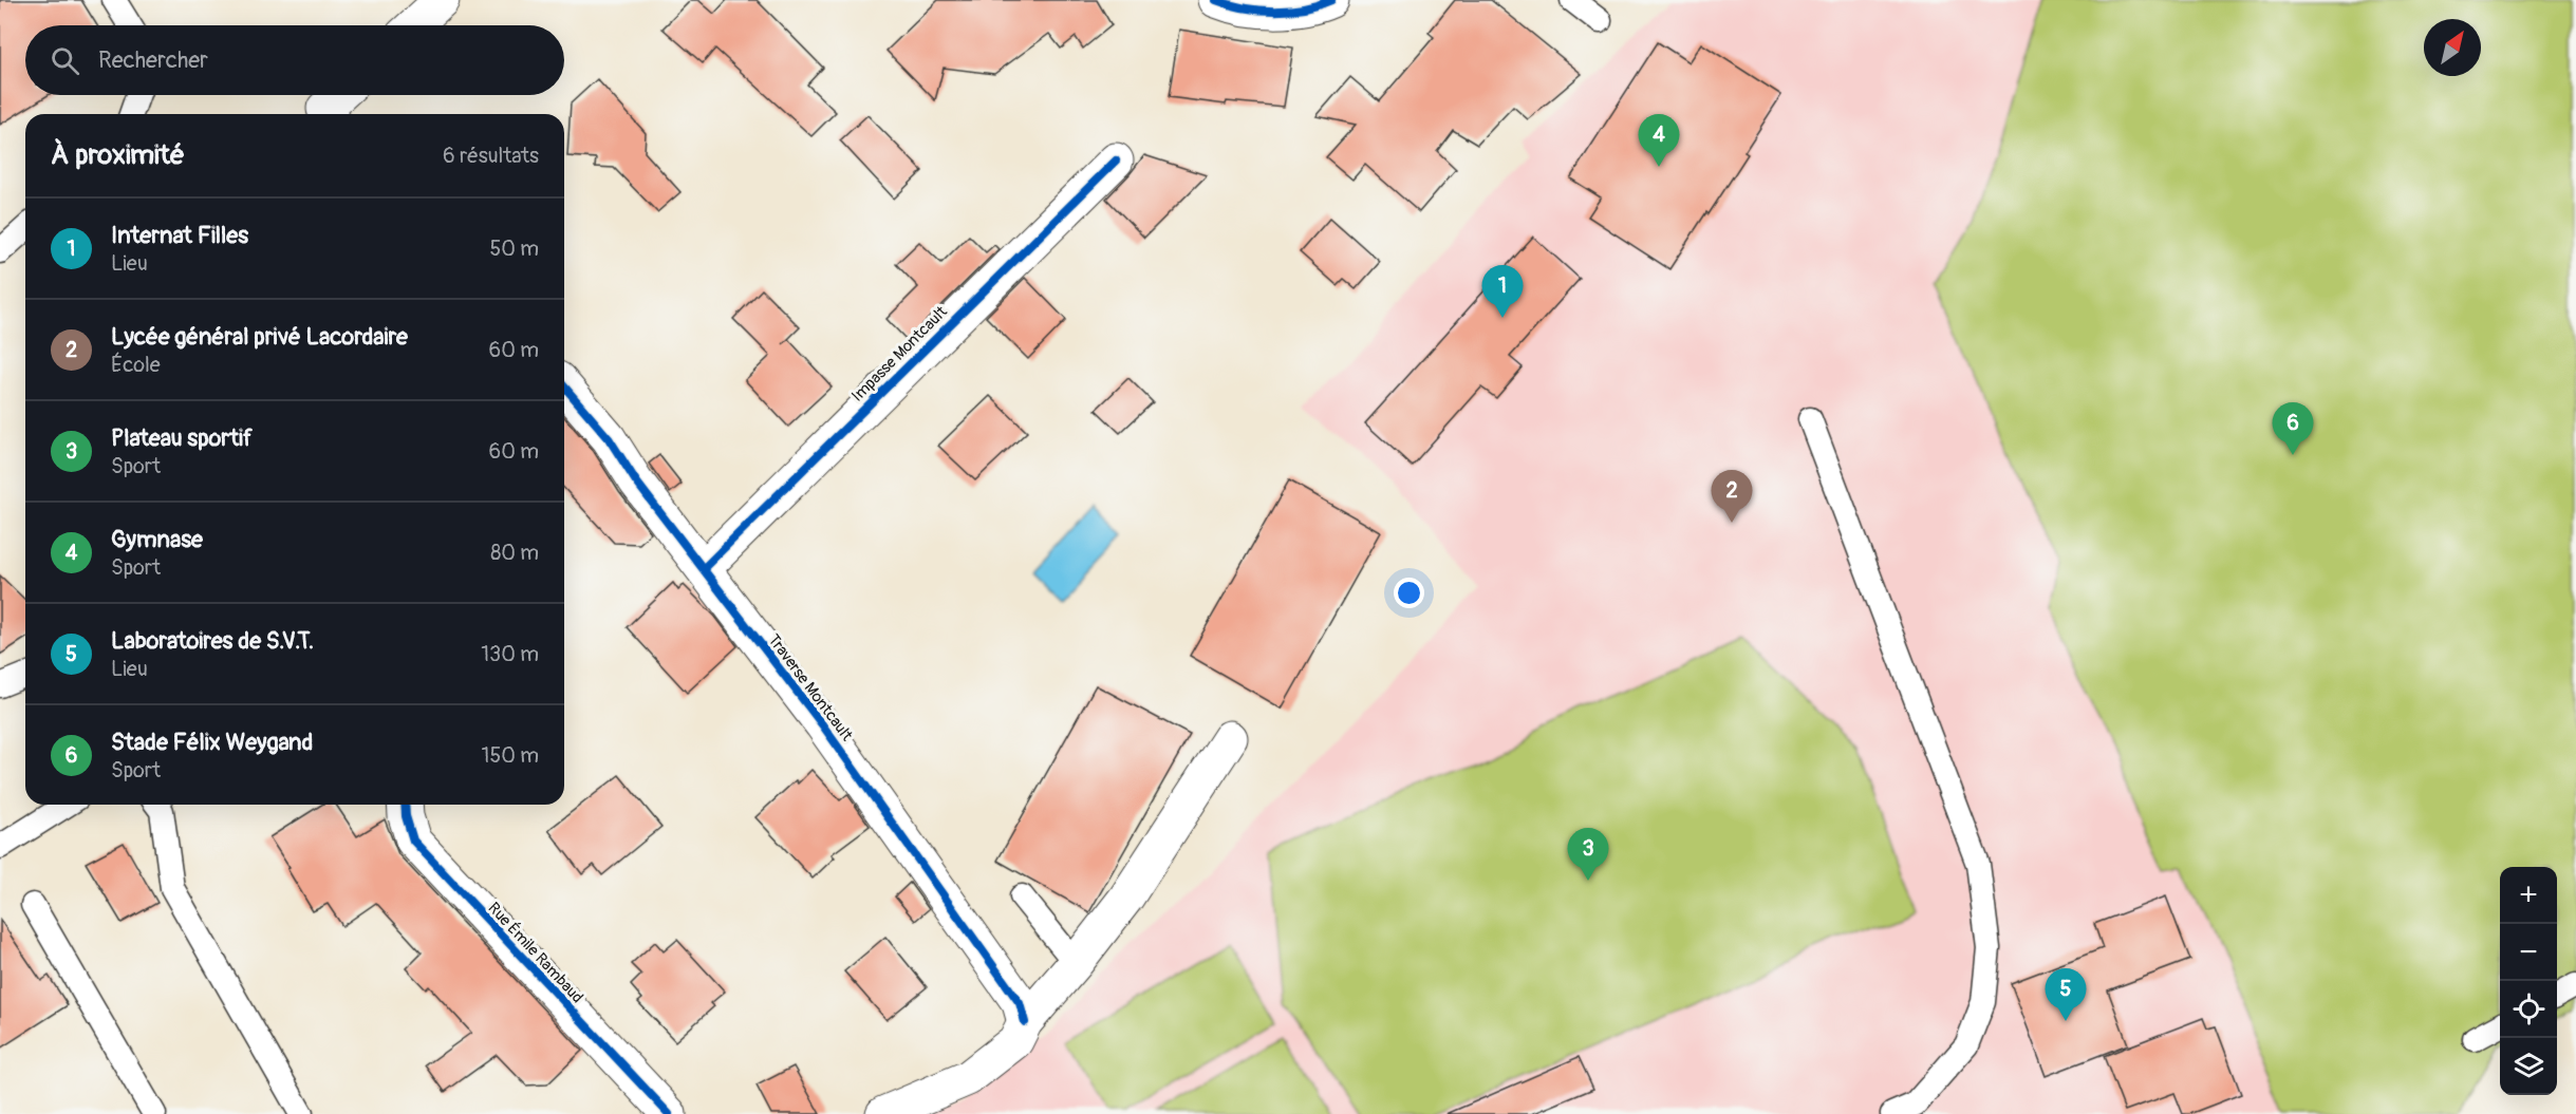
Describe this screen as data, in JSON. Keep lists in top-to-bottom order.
{
  "streets": {
    "street": ["Impasse Montcault", "Traverse Montcault", "Rue Émile Rambaud"]
  },
  "crossings": [
    ["Impasse Montcault", "Traverse Montcault"]
  ],
  "north": "top right",
  "page": {
    "search": "Rechercher",
    "pins": [
      "4",
      "1",
      "6",
      "2",
      "3",
      "5"
    ],
    "heading": ["À proximité", "6 résultats"],
    "list": [
      {
        "mark": "1",
        "name": "Internat Filles",
        "note": "Lieu",
        "value": "50 m"
      },
      {
        "mark": "2",
        "name": "Lycée général privé Lacordaire",
        "note": "École",
        "value": "60 m"
      },
      {
        "mark": "3",
        "name": "Plateau sportif",
        "note": "Sport",
        "value": "60 m"
      },
      {
        "mark": "4",
        "name": "Gymnase",
        "note": "Sport",
        "value": "80 m"
      },
      {
        "mark": "5",
        "name": "Laboratoires de S.V.T.",
        "note": "Lieu",
        "value": "130 m"
      },
      {
        "mark": "6",
        "name": "Stade Félix Weygand",
        "note": "Sport",
        "value": "150 m"
      }
    ],
    "map_buttons": ["+", "−"]
  }
}
